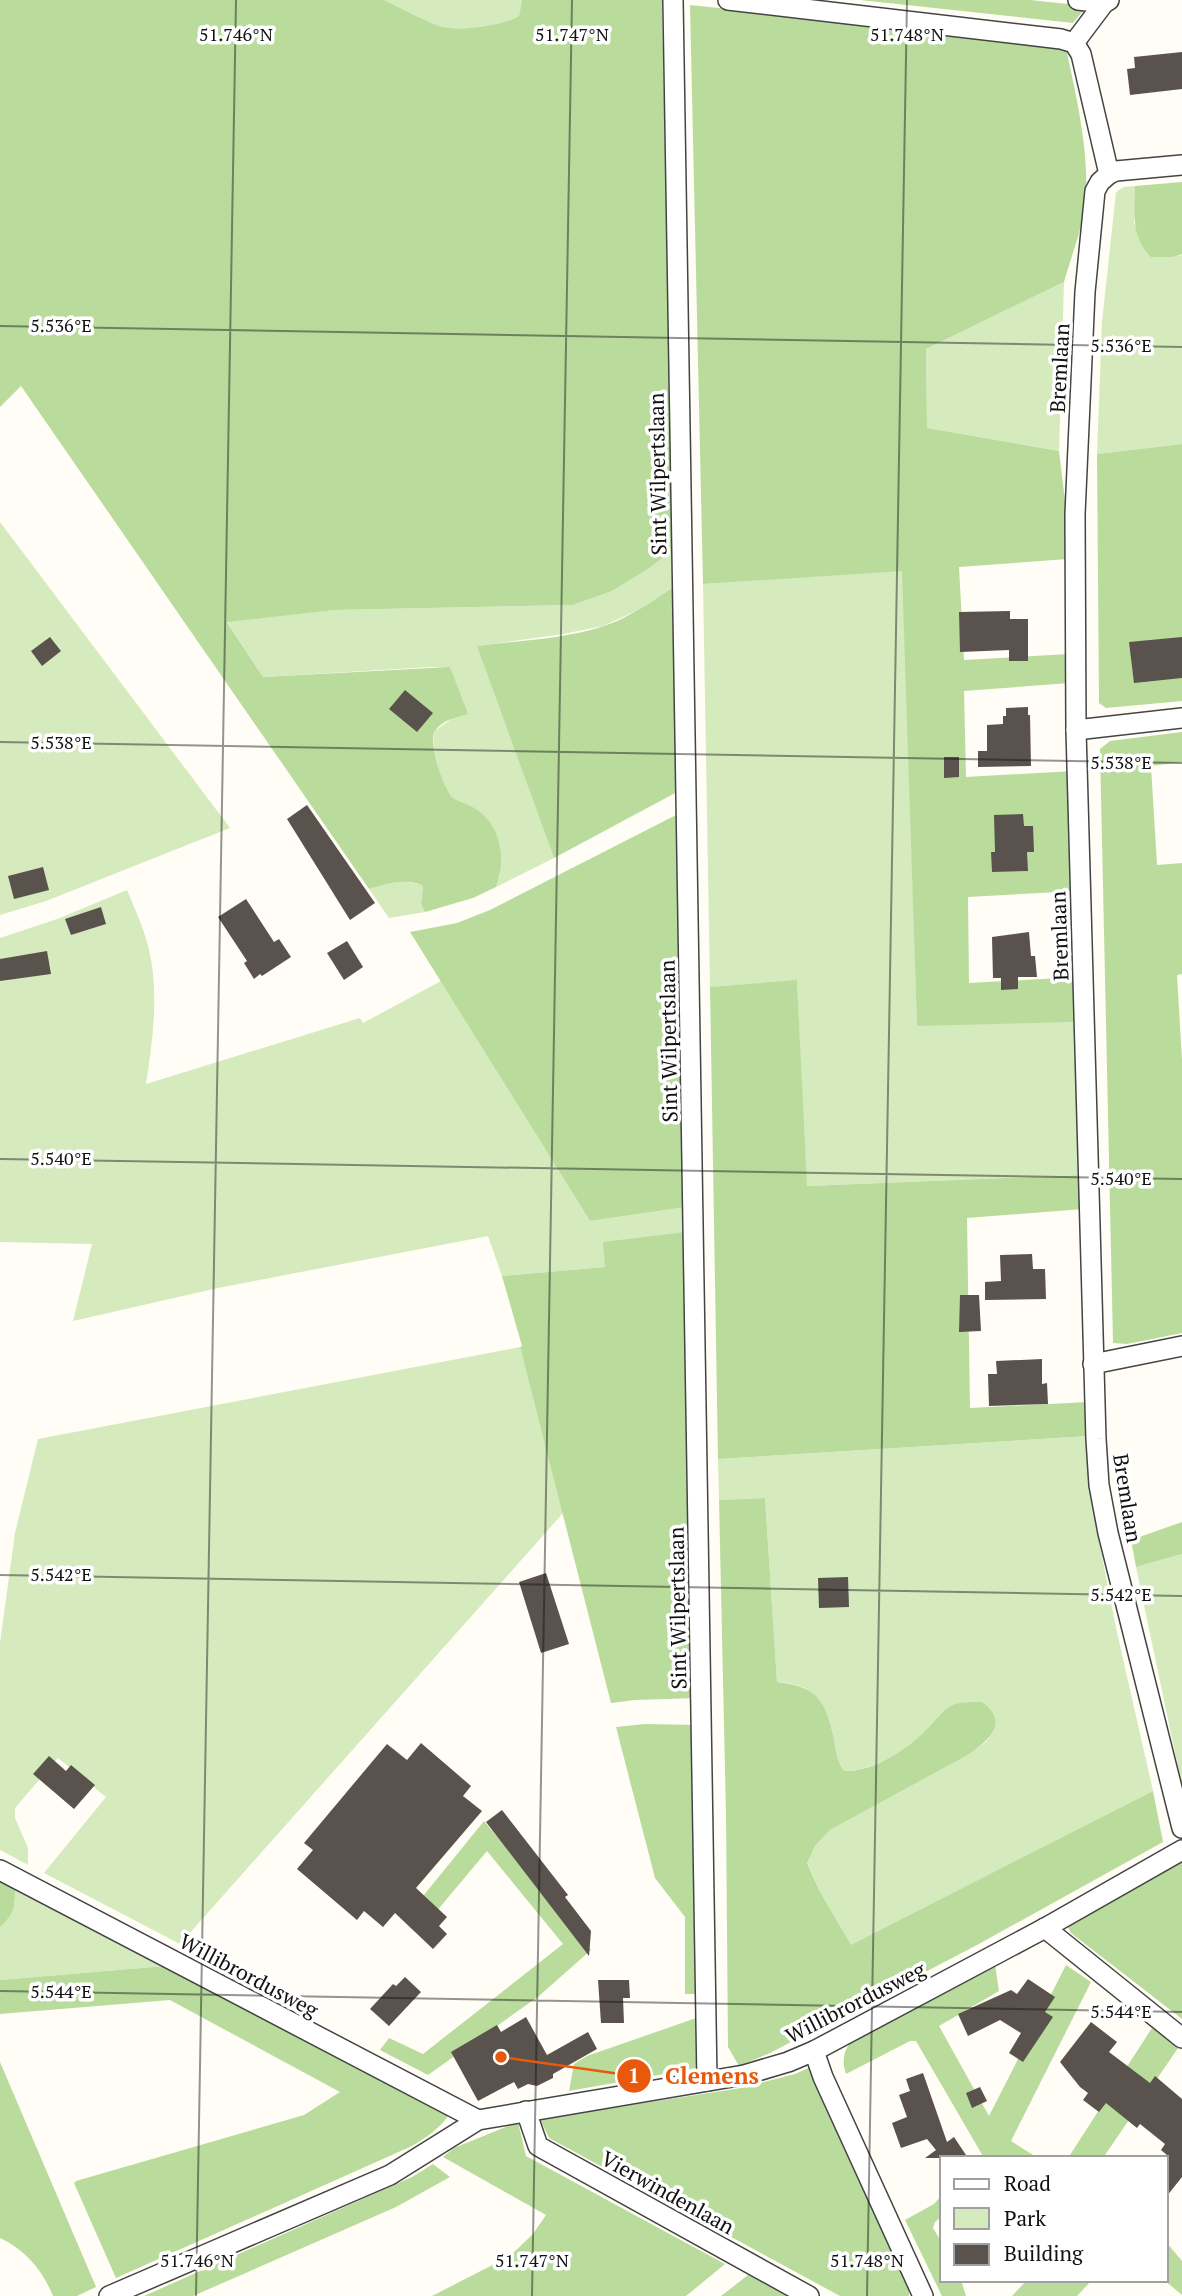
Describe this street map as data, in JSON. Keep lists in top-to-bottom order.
{
  "streets": {
    "street": [
      "Bremlaan",
      "Sint Wilpertslaan",
      "Willibrordusweg",
      "Vierwindenlaan"
    ]
  },
  "crossings": [
    ["Sint Wilpertslaan", "Willibrordusweg"],
    ["Willibrordusweg", "Vierwindenlaan"]
  ],
  "places": ["Clemens"],
  "legend": ["Road", "Park", "Building"],
  "coordinates": [
    "51.746°N",
    "51.747°N",
    "51.748°N",
    "5.536°E",
    "5.538°E",
    "5.540°E",
    "5.542°E",
    "5.544°E"
  ]
}
